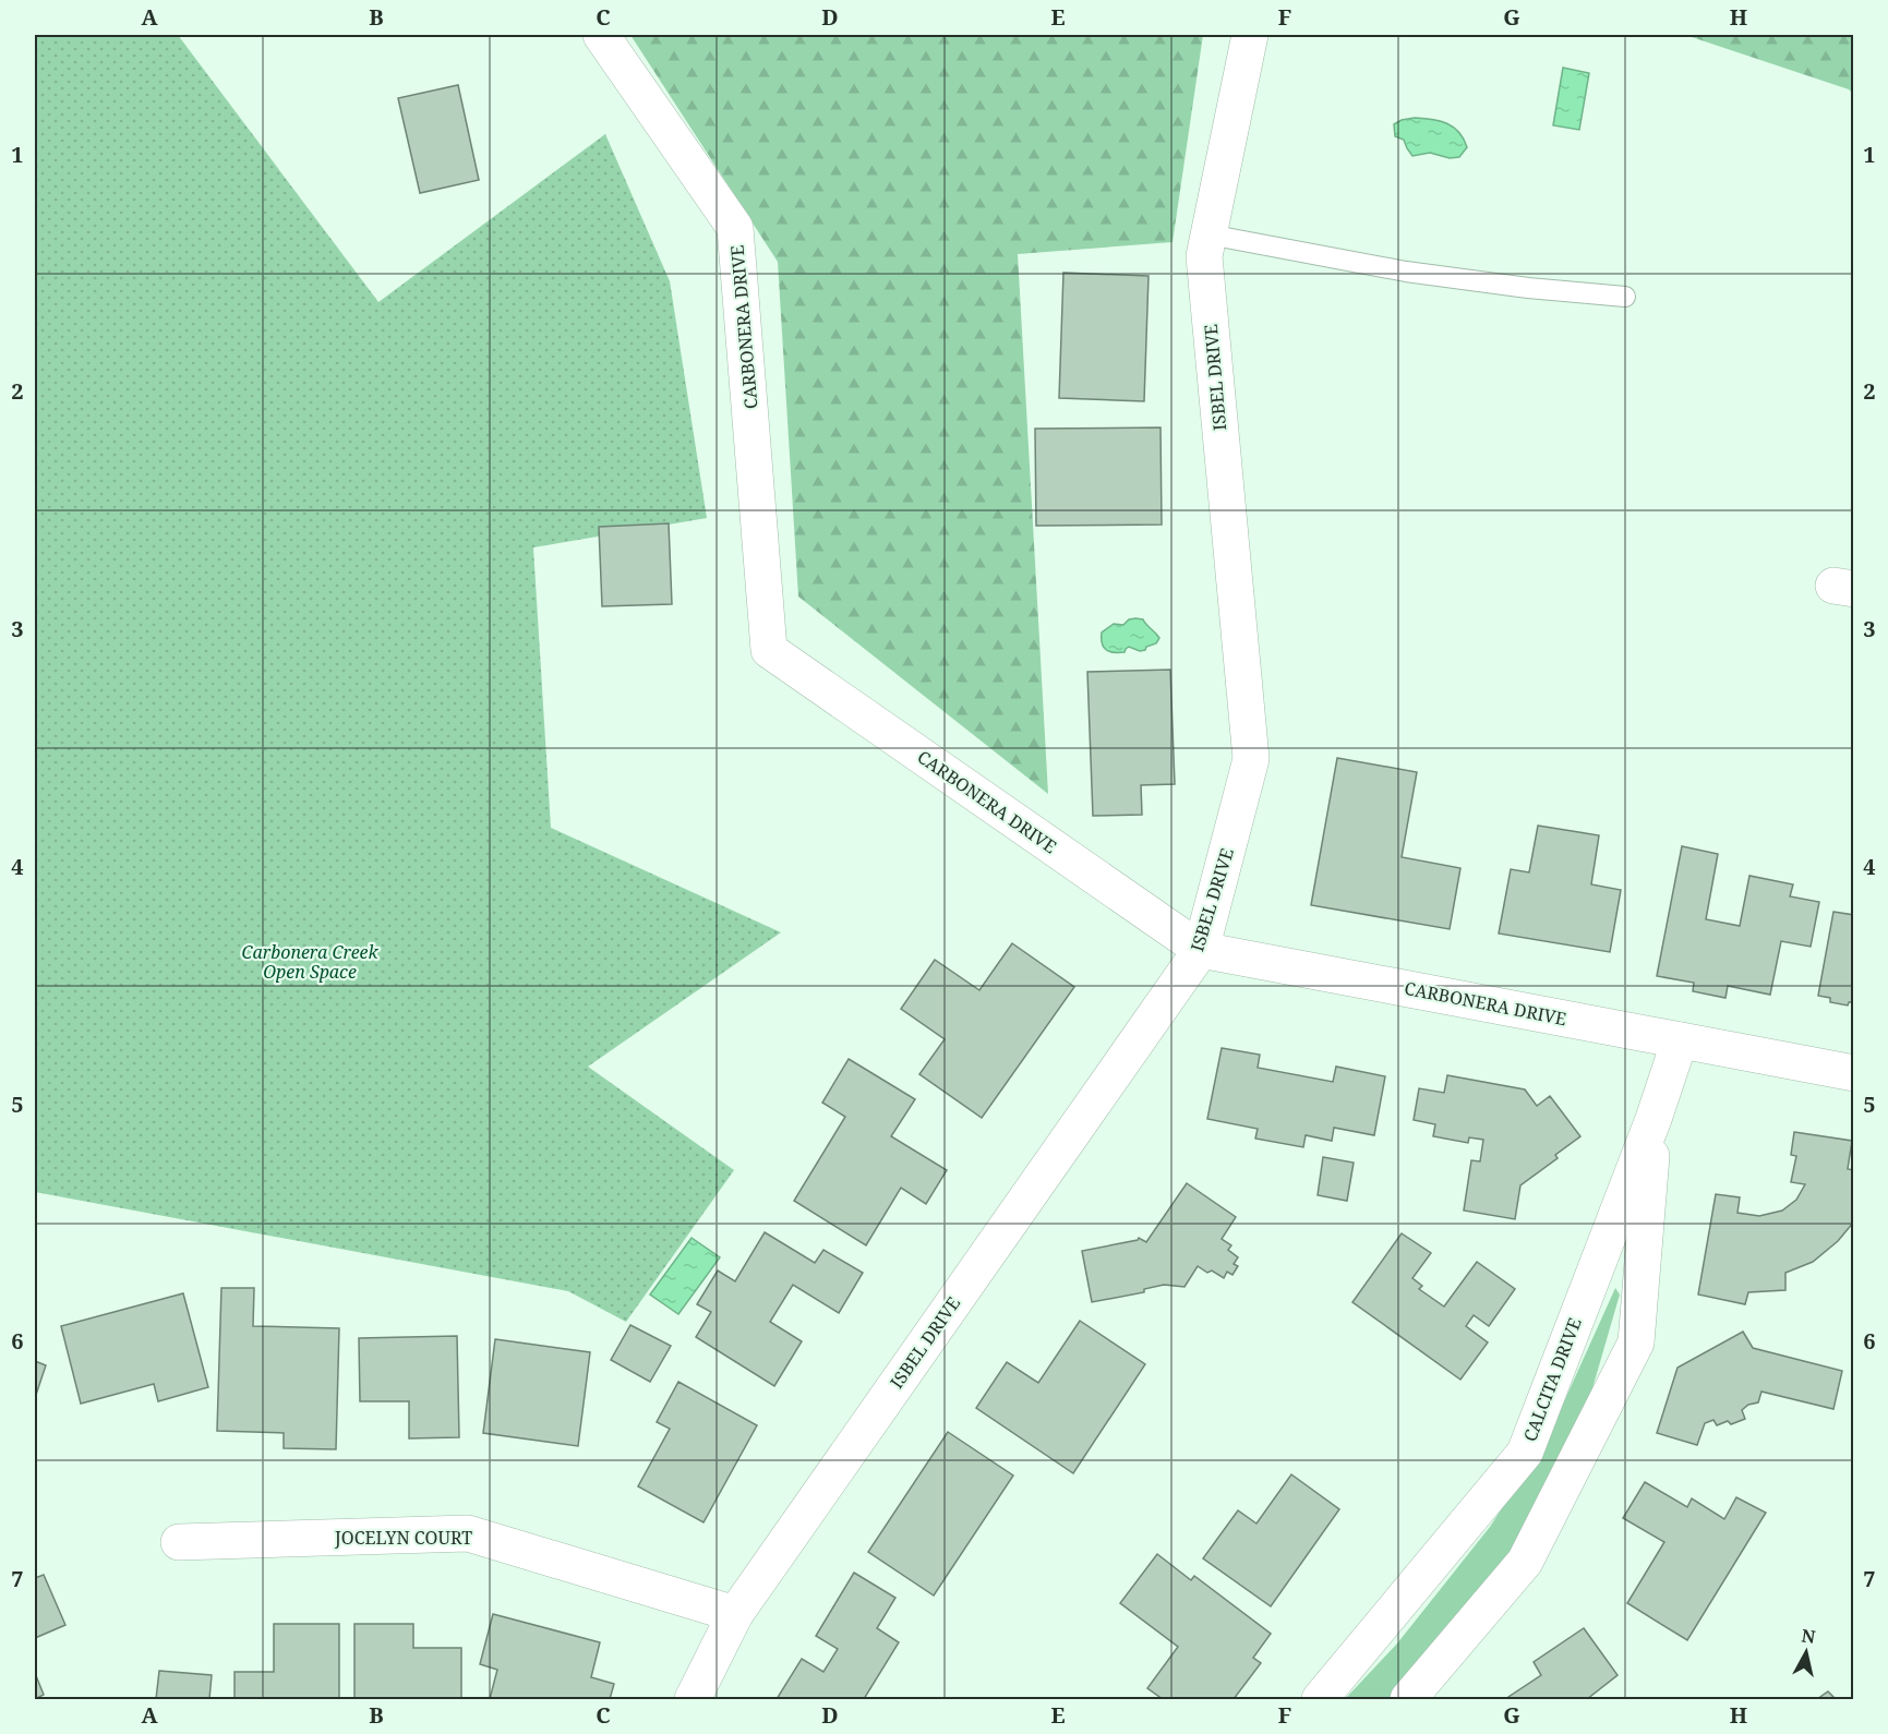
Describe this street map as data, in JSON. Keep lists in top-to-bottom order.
{
  "streets": {
    "street": [
      "CARBONERA DRIVE",
      "ISBEL DRIVE",
      "CALCITA DRIVE",
      "JOCELYN COURT"
    ]
  },
  "crossings": [
    ["CARBONERA DRIVE", "ISBEL DRIVE"],
    ["CARBONERA DRIVE", "CALCITA DRIVE"],
    ["ISBEL DRIVE", "JOCELYN COURT"]
  ],
  "parks": ["Carbonera Creek Open Space"],
  "north": "top",
  "grid": {
    "columns": [
      "A",
      "B",
      "C",
      "D",
      "E",
      "F",
      "G",
      "H"
    ],
    "rows": [
      "1",
      "2",
      "3",
      "4",
      "5",
      "6",
      "7"
    ]
  }
}
